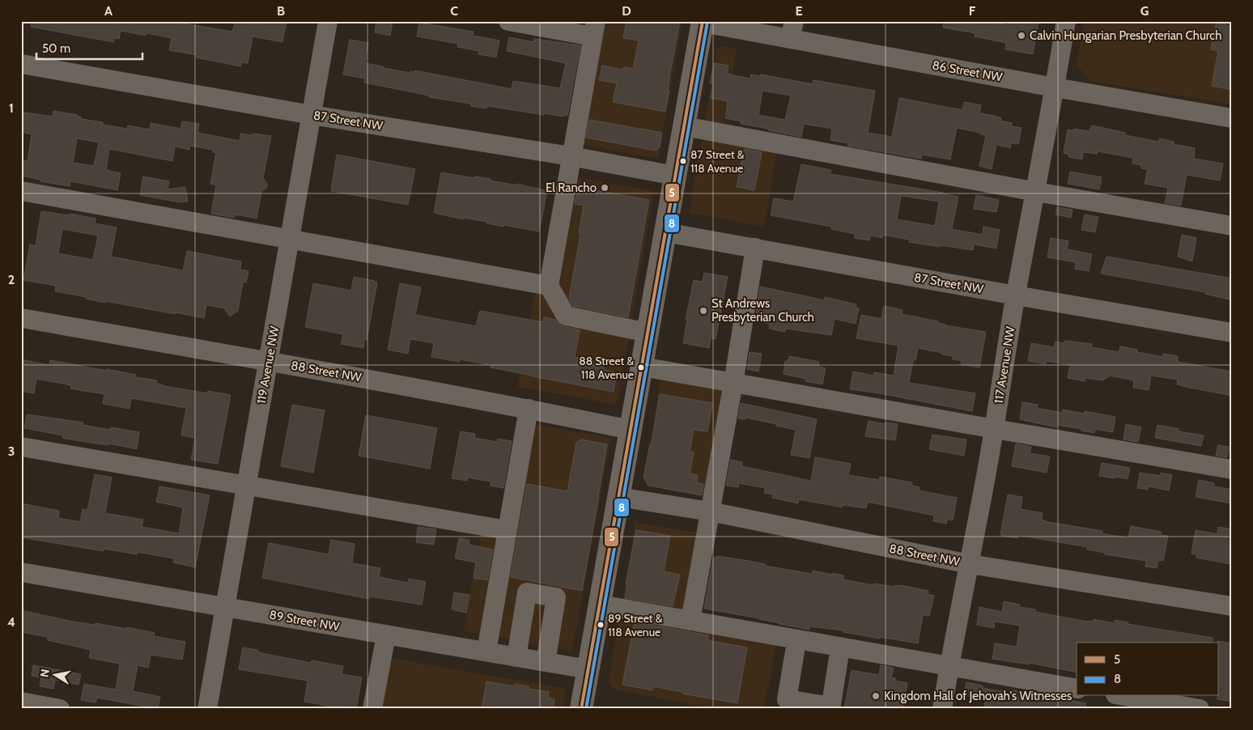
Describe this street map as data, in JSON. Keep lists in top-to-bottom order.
{
  "streets": {
    "street": [
      "86 Street NW",
      "87 Street NW",
      "119 Avenue NW",
      "117 Avenue NW",
      "88 Street NW",
      "89 Street NW"
    ]
  },
  "crossings": [
    ["86 Street NW", "117 Avenue NW"],
    ["87 Street NW", "119 Avenue NW"],
    ["87 Street NW", "117 Avenue NW"],
    ["119 Avenue NW", "88 Street NW"],
    ["119 Avenue NW", "89 Street NW"],
    ["117 Avenue NW", "88 Street NW"]
  ],
  "places": [
    "Calvin Hungarian Presbyterian Church",
    "87 Street & 118 Avenue",
    "El Rancho",
    "St Andrews Presbyterian Church",
    "88 Street & 118 Avenue",
    "89 Street & 118 Avenue",
    "Kingdom Hall of Jehovah's Witnesses"
  ],
  "lines": ["transit line 5", "transit line 8"],
  "legend": ["5", "8"],
  "scale_bar": "50 m",
  "north": "left",
  "grid": {
    "columns": [
      "A",
      "B",
      "C",
      "D",
      "E",
      "F",
      "G"
    ],
    "rows": [
      "1",
      "2",
      "3",
      "4"
    ]
  }
}
